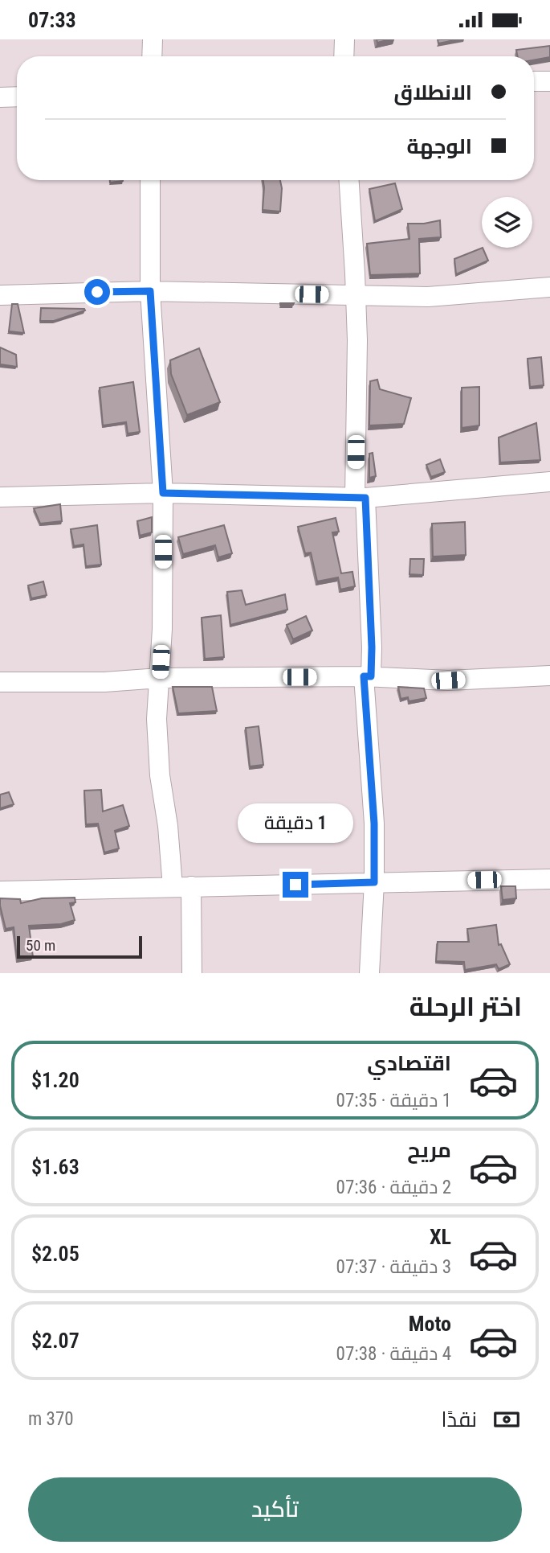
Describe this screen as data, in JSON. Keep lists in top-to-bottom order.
{
  "scale_bar": "50 m",
  "page": {
    "status": "07:33",
    "banner": ["الانطلاق", "الوجهة"],
    "bubble": "1 دقيقة",
    "scale": "50 m",
    "heading": "اختر الرحلة",
    "list": [
      {
        "name": "اقتصادي",
        "note": "1 دقيقة · 07:35",
        "value": "$1.20"
      },
      {
        "name": "مريح",
        "note": "2 دقيقة · 07:36",
        "value": "$1.63"
      },
      {
        "name": "XL",
        "note": "3 دقيقة · 07:37",
        "value": "$2.05"
      },
      {
        "name": "Moto",
        "note": "4 دقيقة · 07:38",
        "value": "$2.07"
      }
    ],
    "pay": ["نقدًا", "370 m"],
    "buttons": "تأكيد"
  }
}
